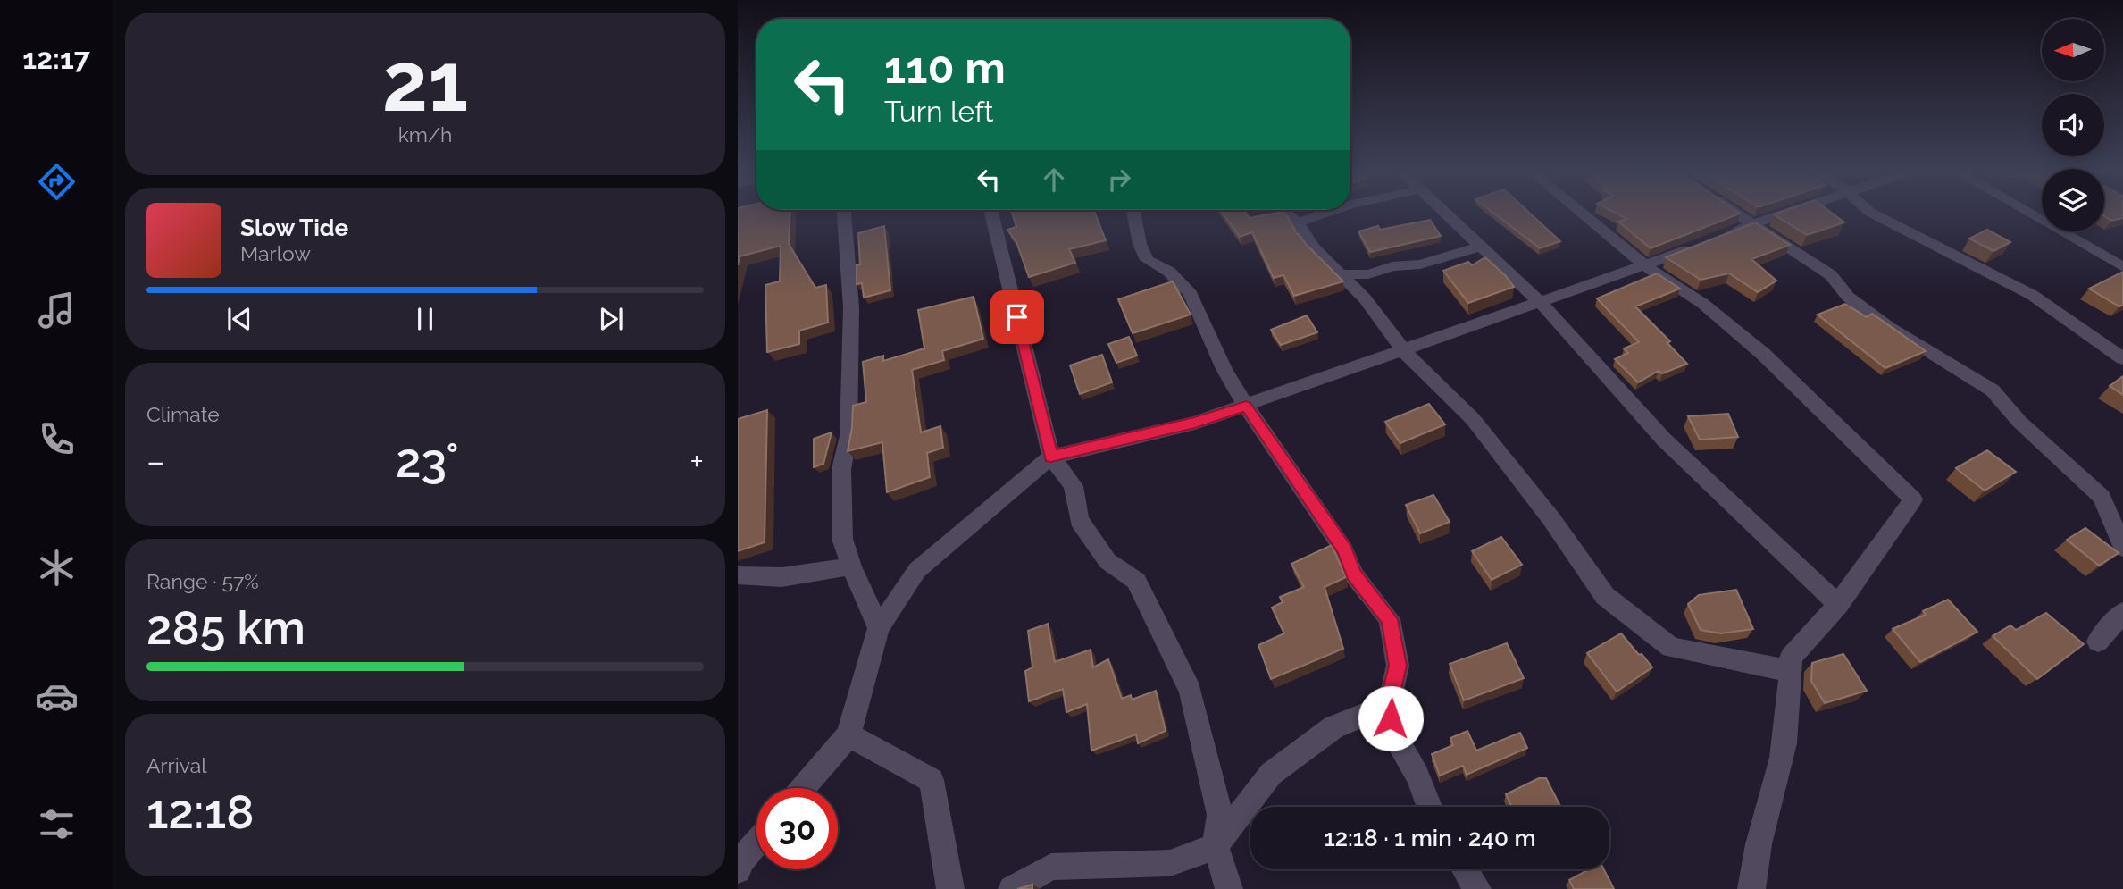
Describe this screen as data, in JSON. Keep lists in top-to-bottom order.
{
  "north": "left",
  "page": {
    "tabs": "12:17",
    "tile": [
      ["21", "km/h"],
      "Climate",
      ["Range · 57%", "285 km"],
      ["Arrival", "12:18"]
    ],
    "turn": ["110 m", "Turn left"],
    "song": ["Slow Tide", "Marlow"],
    "heat": ["−", "23°", "+"],
    "limit": "30",
    "trip": "12:18 · 1 min · 240 m"
  }
}
